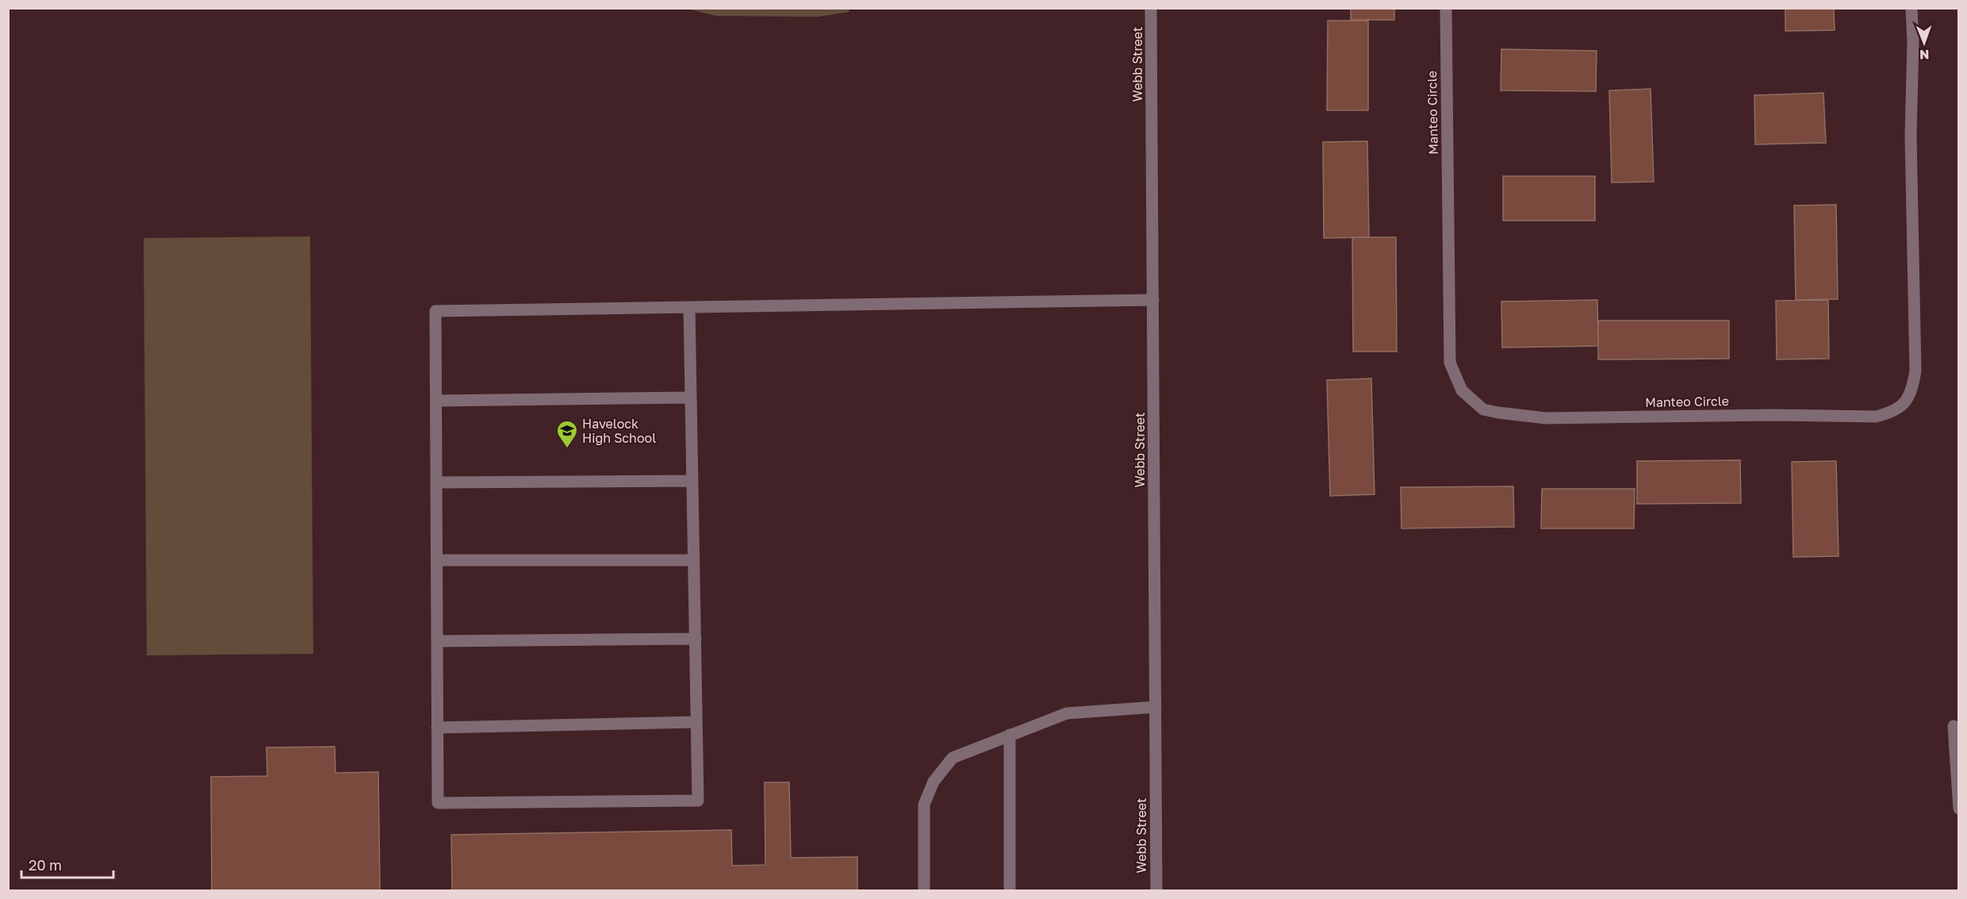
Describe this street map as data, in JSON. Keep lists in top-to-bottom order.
{
  "streets": {
    "street": ["Webb Street", "Manteo Circle"]
  },
  "places": {
    "school or university": ["Havelock High School"]
  },
  "scale_bar": "20 m",
  "north": "bottom"
}
